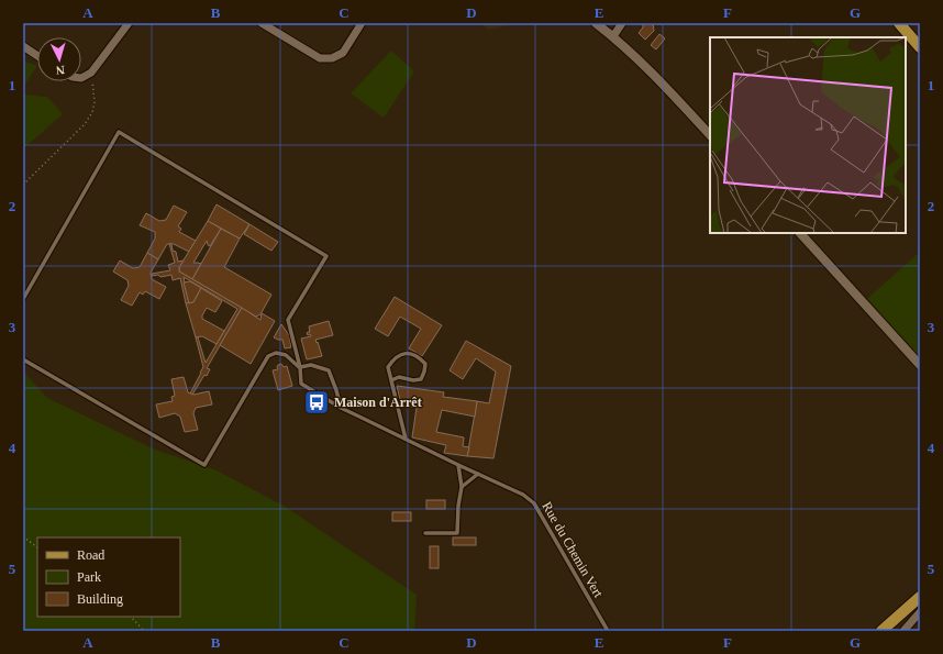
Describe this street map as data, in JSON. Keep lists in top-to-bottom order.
{
  "streets": {
    "lane": ["Rue du Chemin Vert"]
  },
  "places": {
    "bus stop": ["Maison d'Arrêt"]
  },
  "legend": ["Road", "Park", "Building"],
  "north": "bottom",
  "grid": {
    "columns": [
      "A",
      "B",
      "C",
      "D",
      "E",
      "F",
      "G"
    ],
    "rows": [
      "1",
      "2",
      "3",
      "4",
      "5"
    ]
  }
}
